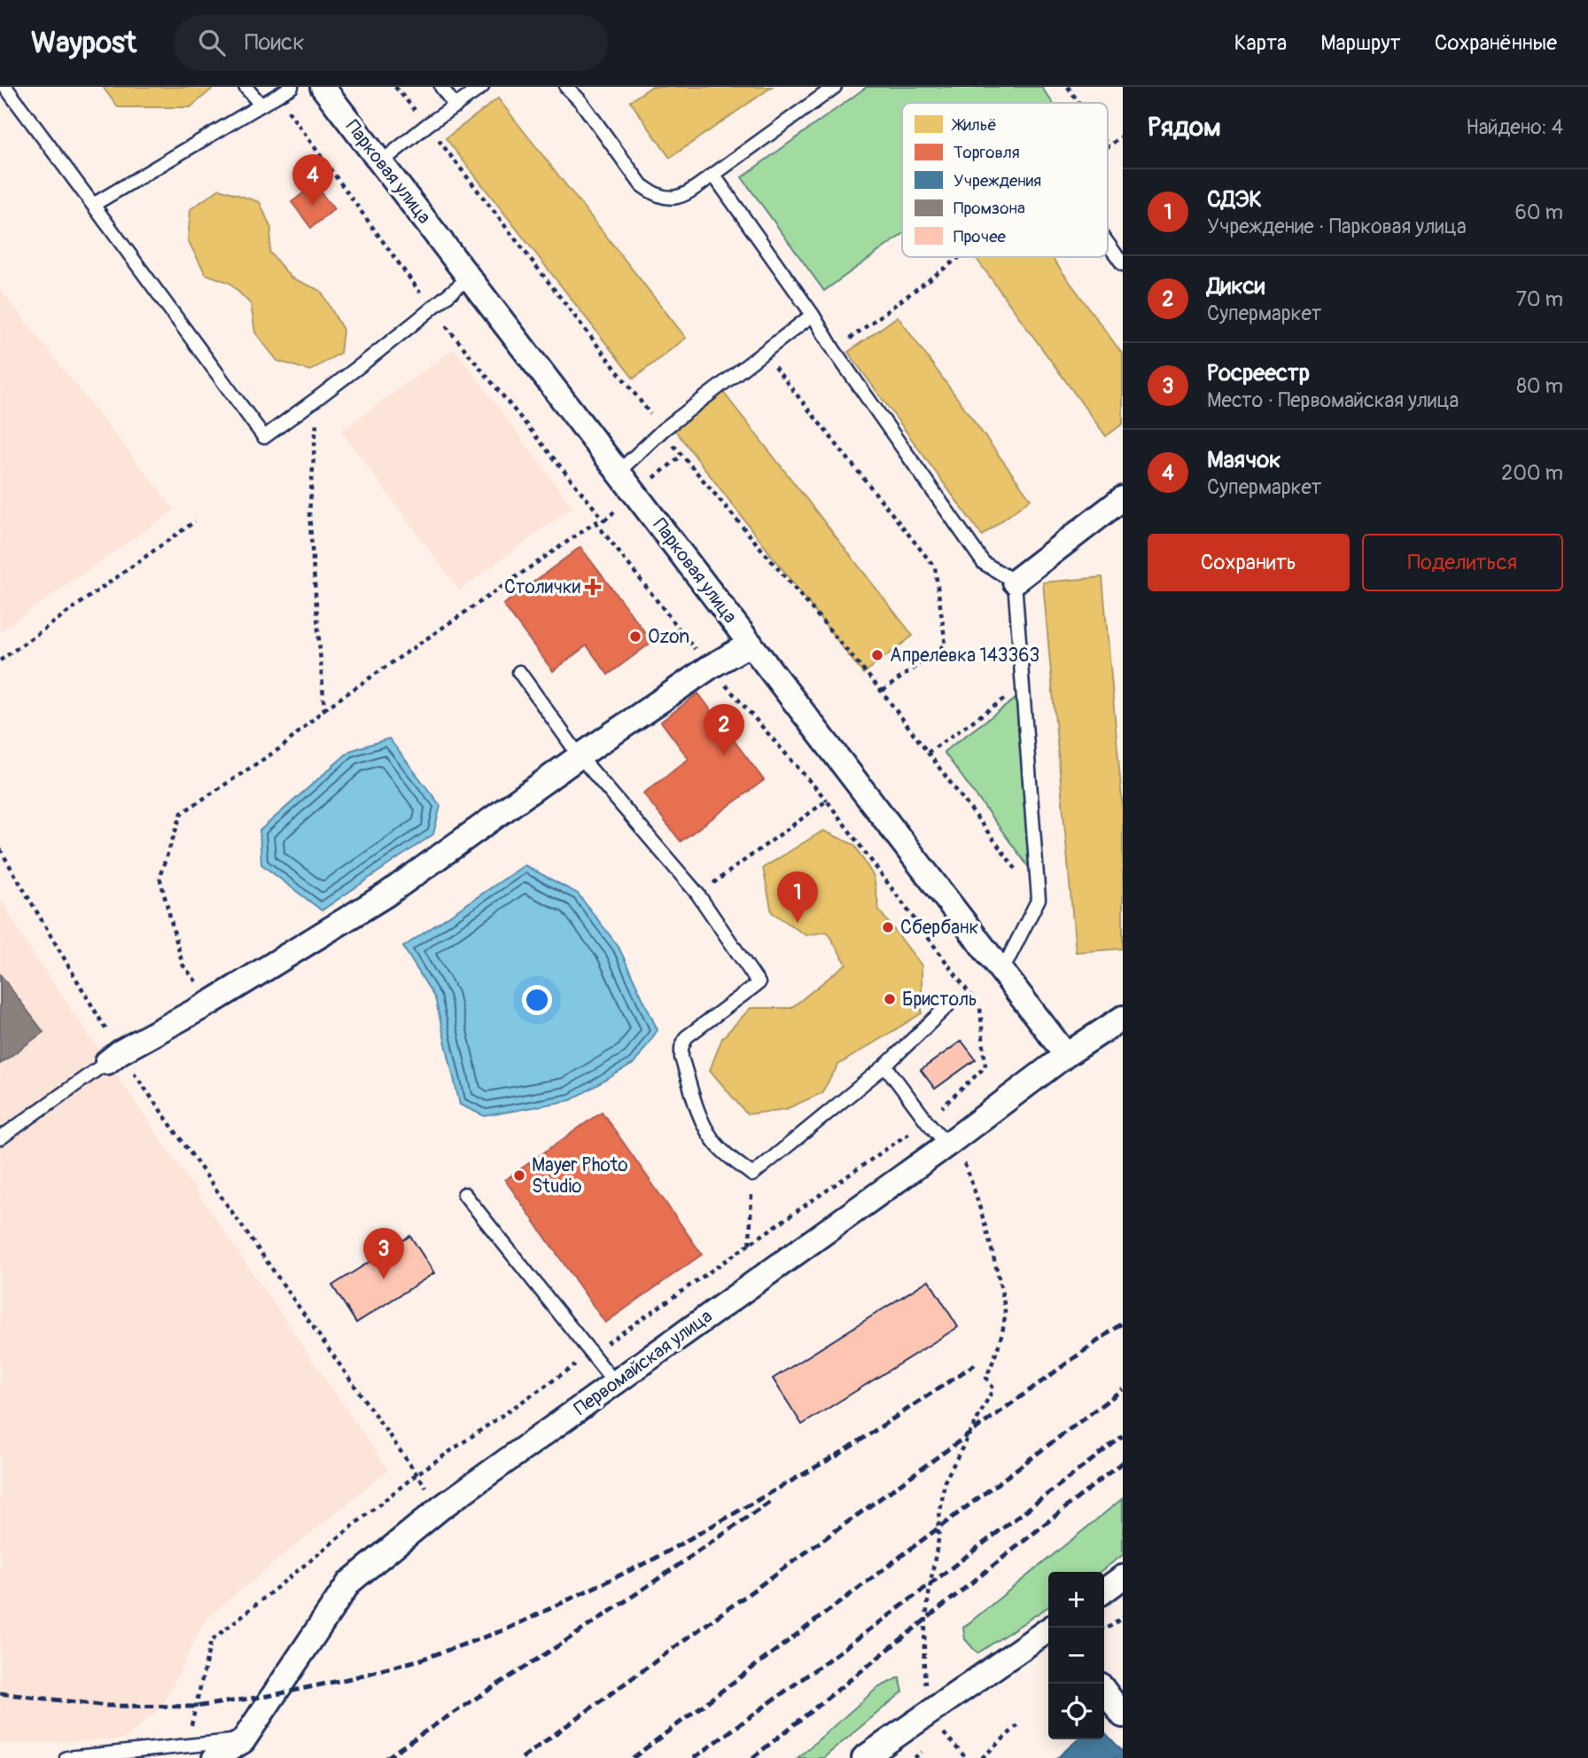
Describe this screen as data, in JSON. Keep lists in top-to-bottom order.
{
  "streets": {
    "street": ["Парковая улица", "Первомайская улица"]
  },
  "crossings": [
    ["Парковая улица", "Первомайская улица"]
  ],
  "places": {
    "health": ["Столички"],
    "other": [
      "Ozon",
      "Апрелевка 143363",
      "Сбербанк",
      "Бристоль",
      "Mayer Photo Studio"
    ]
  },
  "legend": [
    "Жильё",
    "Торговля",
    "Учреждения",
    "Промзона",
    "Прочее"
  ],
  "page": {
    "header": "Waypost",
    "search": "Поиск",
    "nav": ["Карта", "Маршрут", "Сохранённые"],
    "heading": ["Рядом", "Найдено: 4"],
    "pins": [
      "4",
      "2",
      "1",
      "3"
    ],
    "list": [
      {
        "mark": "1",
        "name": "СДЭК",
        "note": "Учреждение · Парковая улица",
        "value": "60 m"
      },
      {
        "mark": "2",
        "name": "Дикси",
        "note": "Супермаркет",
        "value": "70 m"
      },
      {
        "mark": "3",
        "name": "Росреестр",
        "note": "Место · Первомайская улица",
        "value": "80 m"
      },
      {
        "mark": "4",
        "name": "Маячок",
        "note": "Супермаркет",
        "value": "200 m"
      }
    ],
    "buttons": ["Сохранить", "Поделиться"],
    "map_buttons": ["+", "−"]
  }
}
